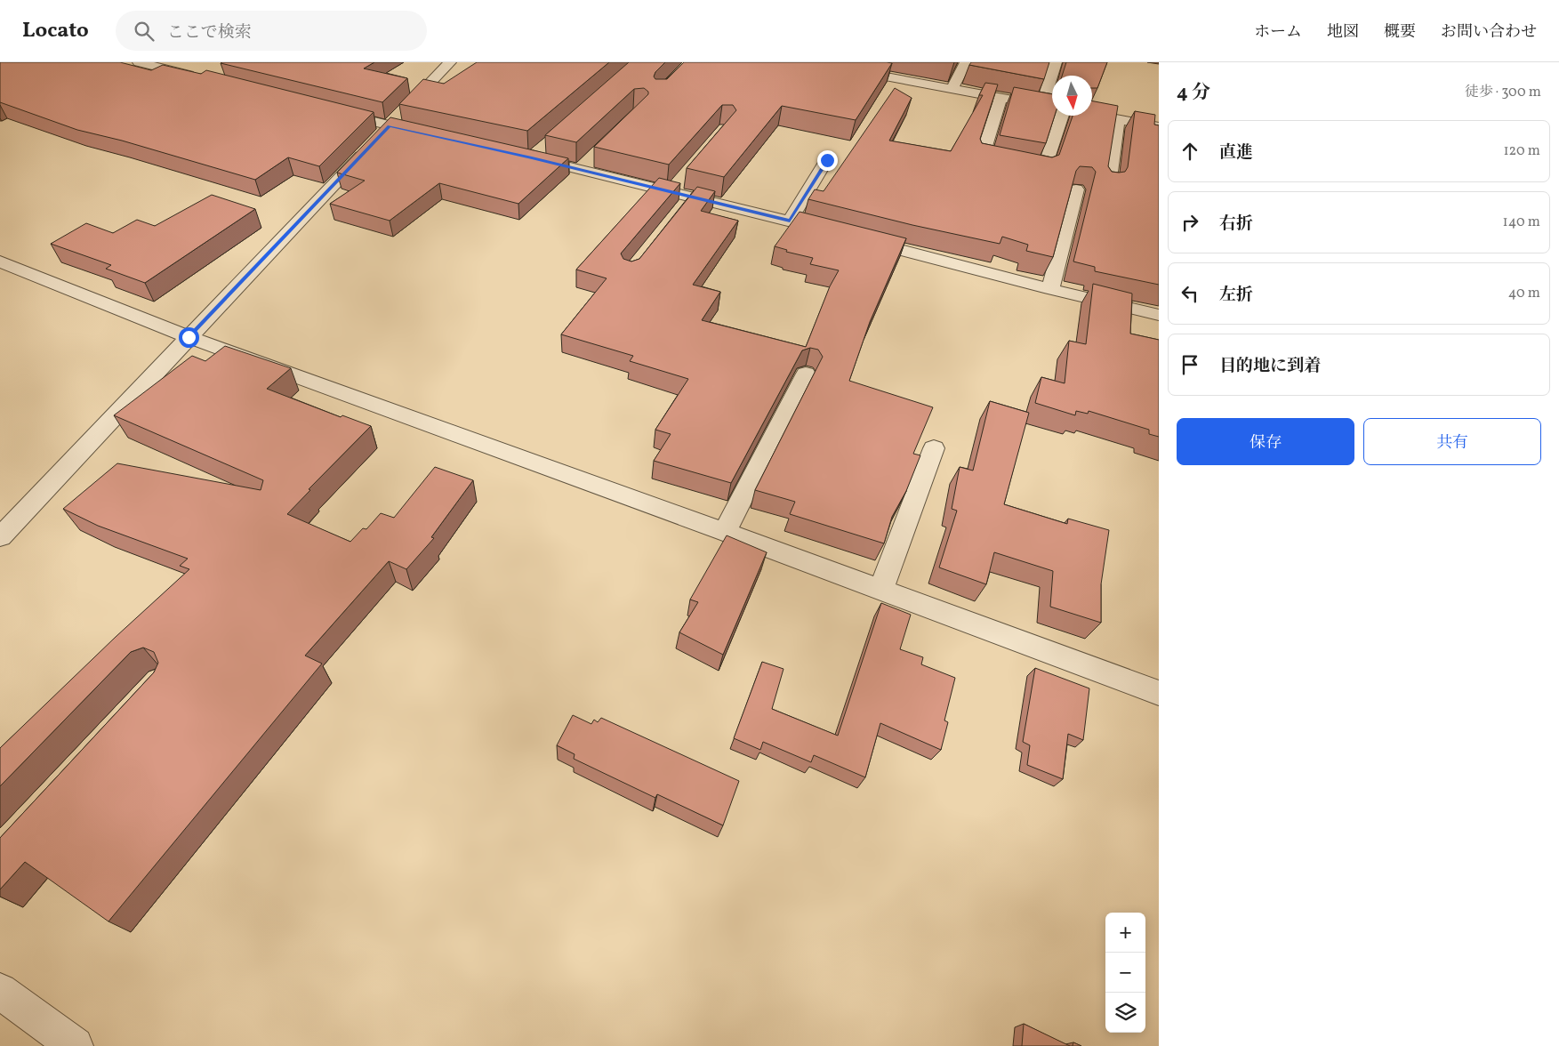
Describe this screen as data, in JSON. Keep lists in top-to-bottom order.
{
  "north": "bottom",
  "page": {
    "header": "Locato",
    "search": "ここで検索",
    "nav": [
      "ホーム",
      "地図",
      "概要",
      "お問い合わせ"
    ],
    "heading": ["4 分", "徒歩 · 300 m"],
    "list": [
      ["直進", "120 m"],
      ["右折", "140 m"],
      ["左折", "40 m"],
      "目的地に到着"
    ],
    "buttons": ["保存", "共有"],
    "map_buttons": ["+", "−"]
  }
}
